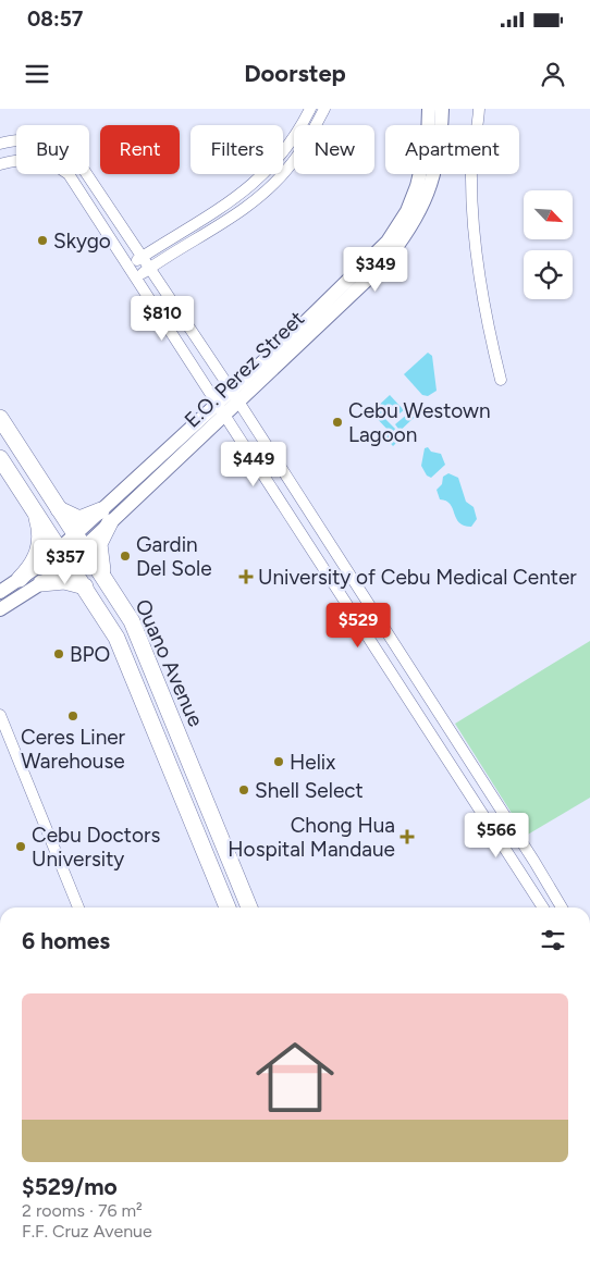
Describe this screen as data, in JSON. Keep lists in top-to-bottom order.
{
  "streets": {
    "highway": ["Ouano Avenue"],
    "main road": ["E.O. Perez Street"]
  },
  "crossings": [
    ["E.O. Perez Street", "Ouano Avenue"]
  ],
  "places": {
    "other": [
      "Skygo",
      "Cebu Westown Lagoon",
      "Gardin Del Sole",
      "BPO",
      "Ceres Liner Warehouse",
      "Helix",
      "Shell Select",
      "Cebu Doctors University"
    ],
    "health": ["University of Cebu Medical Center", "Chong Hua Hospital Mandaue"]
  },
  "north": "bottom right",
  "page": {
    "status": "08:57",
    "header": "Doorstep",
    "chip": [
      "Buy",
      "Rent",
      "Filters",
      "New",
      "Apartment"
    ],
    "price": [
      "$349",
      "$810",
      "$449",
      "$357",
      "$529",
      "$566"
    ],
    "heading": "6 homes",
    "list": [
      {
        "name": "$529/mo",
        "note": "2 rooms · 76 m² · F.F. Cruz Avenue"
      }
    ]
  }
}
